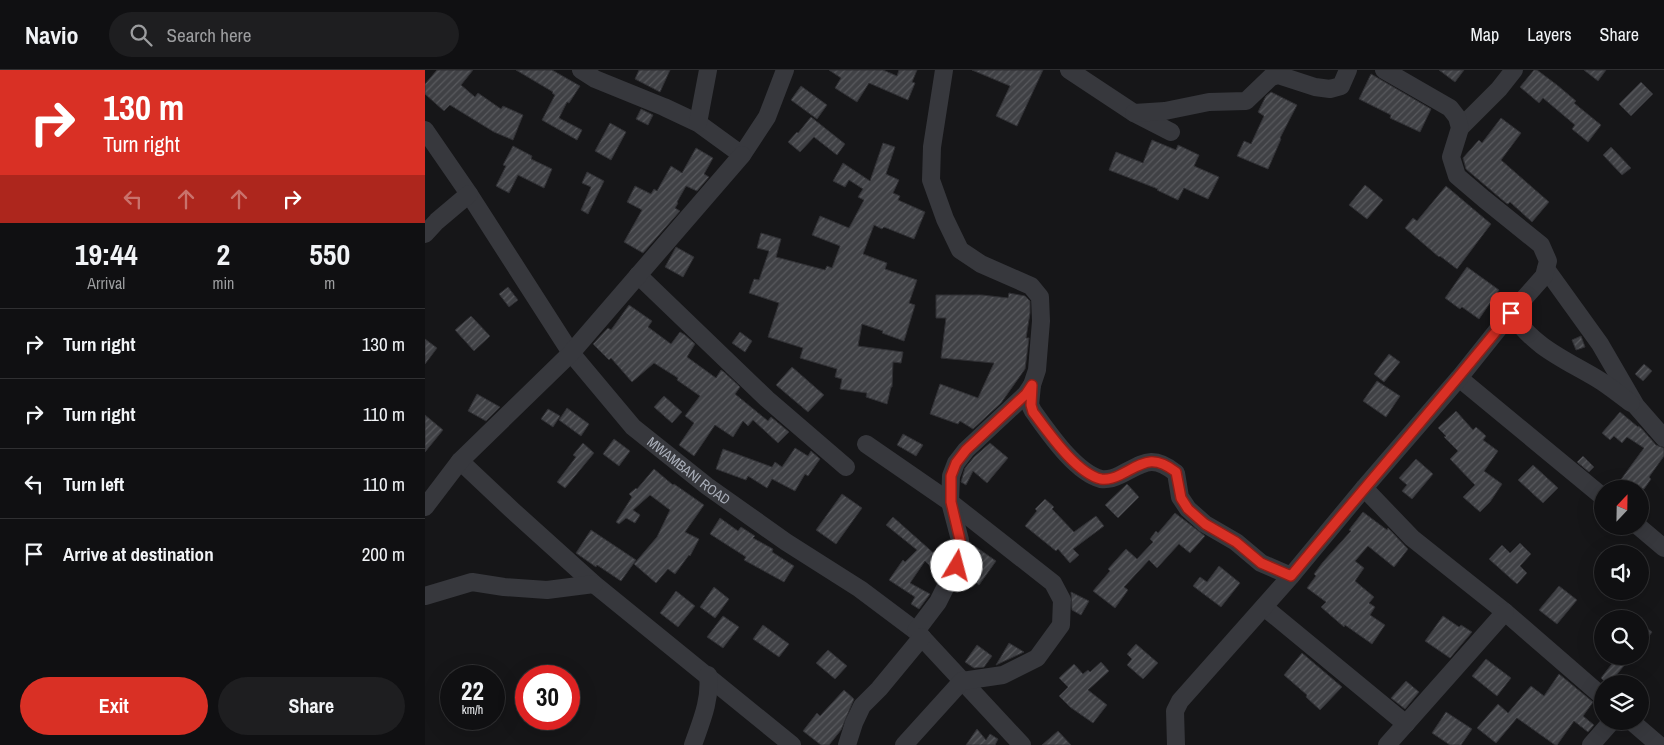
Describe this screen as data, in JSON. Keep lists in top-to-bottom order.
{
  "streets": {
    "street": ["MWAMBANI ROAD"]
  },
  "north": "top",
  "page": {
    "header": "Navio",
    "search": "Search here",
    "nav": ["Map", "Layers", "Share"],
    "turn": ["130 m", "Turn right"],
    "eta": [
      "19:44",
      "Arrival",
      "2",
      "min",
      "550",
      "m"
    ],
    "list": [
      {
        "name": "Turn right",
        "value": "130 m"
      },
      {
        "name": "Turn right",
        "value": "110 m"
      },
      {
        "name": "Turn left",
        "value": "110 m"
      },
      {
        "name": "Arrive at destination",
        "value": "200 m"
      }
    ],
    "speed": "22 km/h",
    "limit": "30",
    "buttons": ["Exit", "Share"]
  }
}
